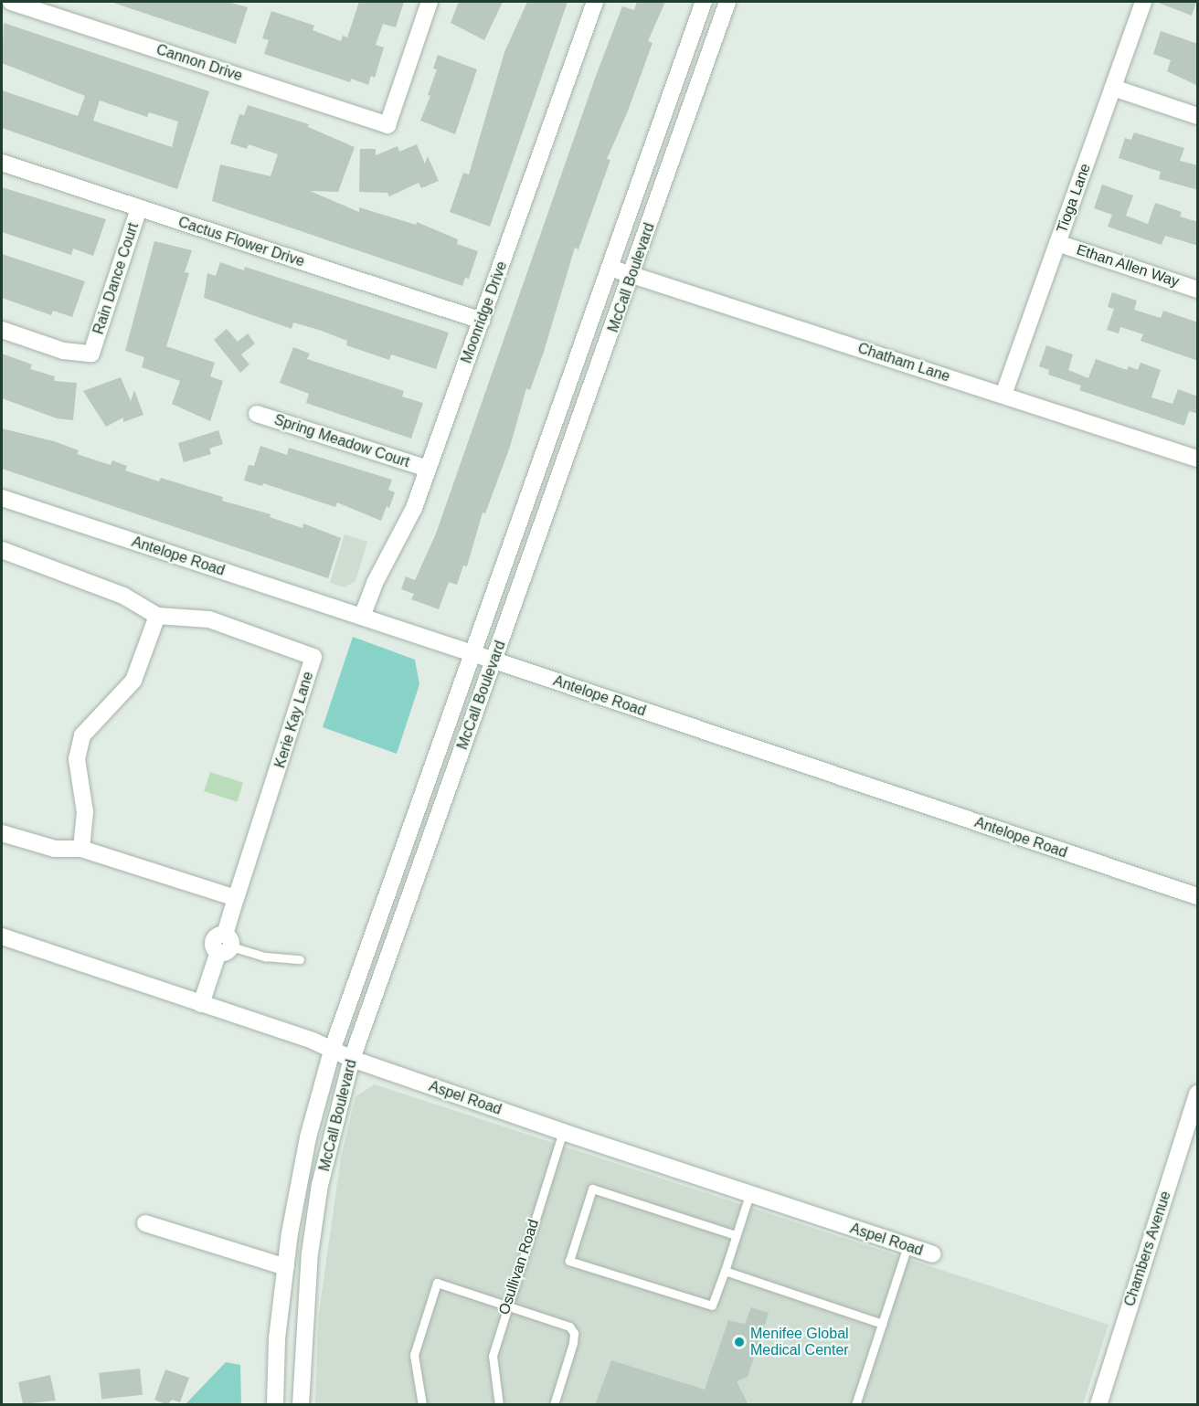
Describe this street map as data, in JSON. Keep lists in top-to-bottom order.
{
  "streets": {
    "street": [
      "Cannon Drive",
      "Tioga Lane",
      "Cactus Flower Drive",
      "Ethan Allen Way",
      "McCall Boulevard",
      "Rain Dance Court",
      "Moonridge Drive",
      "Chatham Lane",
      "Spring Meadow Court",
      "Antelope Road",
      "Kerie Kay Lane",
      "Aspel Road",
      "Chambers Avenue"
    ],
    "lane": ["Osullivan Road"]
  },
  "crossings": [
    ["Tioga Lane", "Ethan Allen Way"],
    ["Tioga Lane", "Chatham Lane"],
    ["Cactus Flower Drive", "Rain Dance Court"],
    ["Cactus Flower Drive", "Moonridge Drive"],
    ["McCall Boulevard", "Chatham Lane"],
    ["McCall Boulevard", "Antelope Road"],
    ["McCall Boulevard", "Aspel Road"],
    ["Moonridge Drive", "Spring Meadow Court"],
    ["Moonridge Drive", "Antelope Road"],
    ["Aspel Road", "Osullivan Road"]
  ],
  "places": ["Menifee Global Medical Center"]
}
